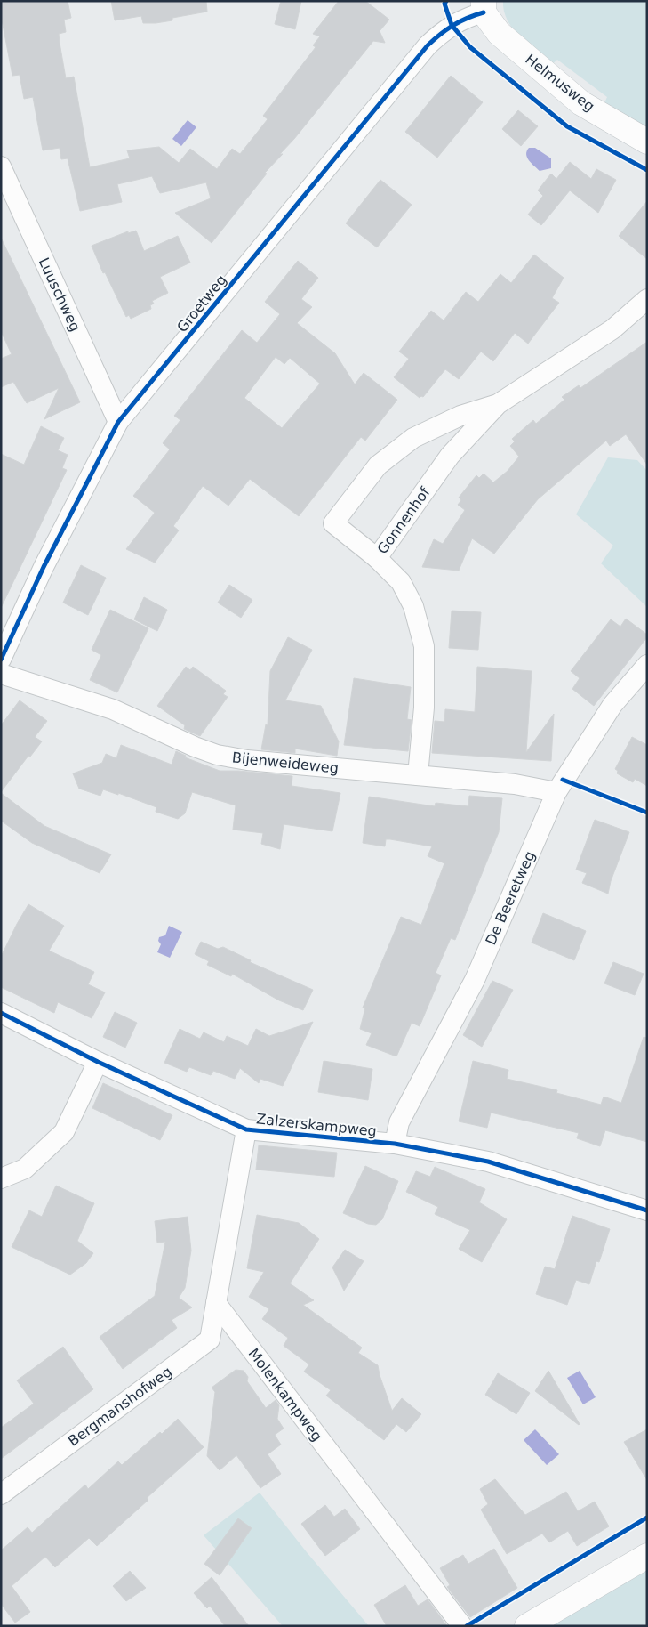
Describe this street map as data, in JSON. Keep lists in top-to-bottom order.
{
  "streets": {
    "street": [
      "Helmusweg",
      "Luuschweg",
      "Groetweg",
      "Gonnenhof",
      "Bijenweideweg",
      "De Beeretweg",
      "Zalzerskampweg",
      "Molenkampweg",
      "Bergmanshofweg"
    ]
  },
  "crossings": [
    ["Helmusweg", "Groetweg"],
    ["Luuschweg", "Groetweg"],
    ["Bijenweideweg", "De Beeretweg"],
    ["De Beeretweg", "Zalzerskampweg"],
    ["Molenkampweg", "Bergmanshofweg"]
  ]
}
